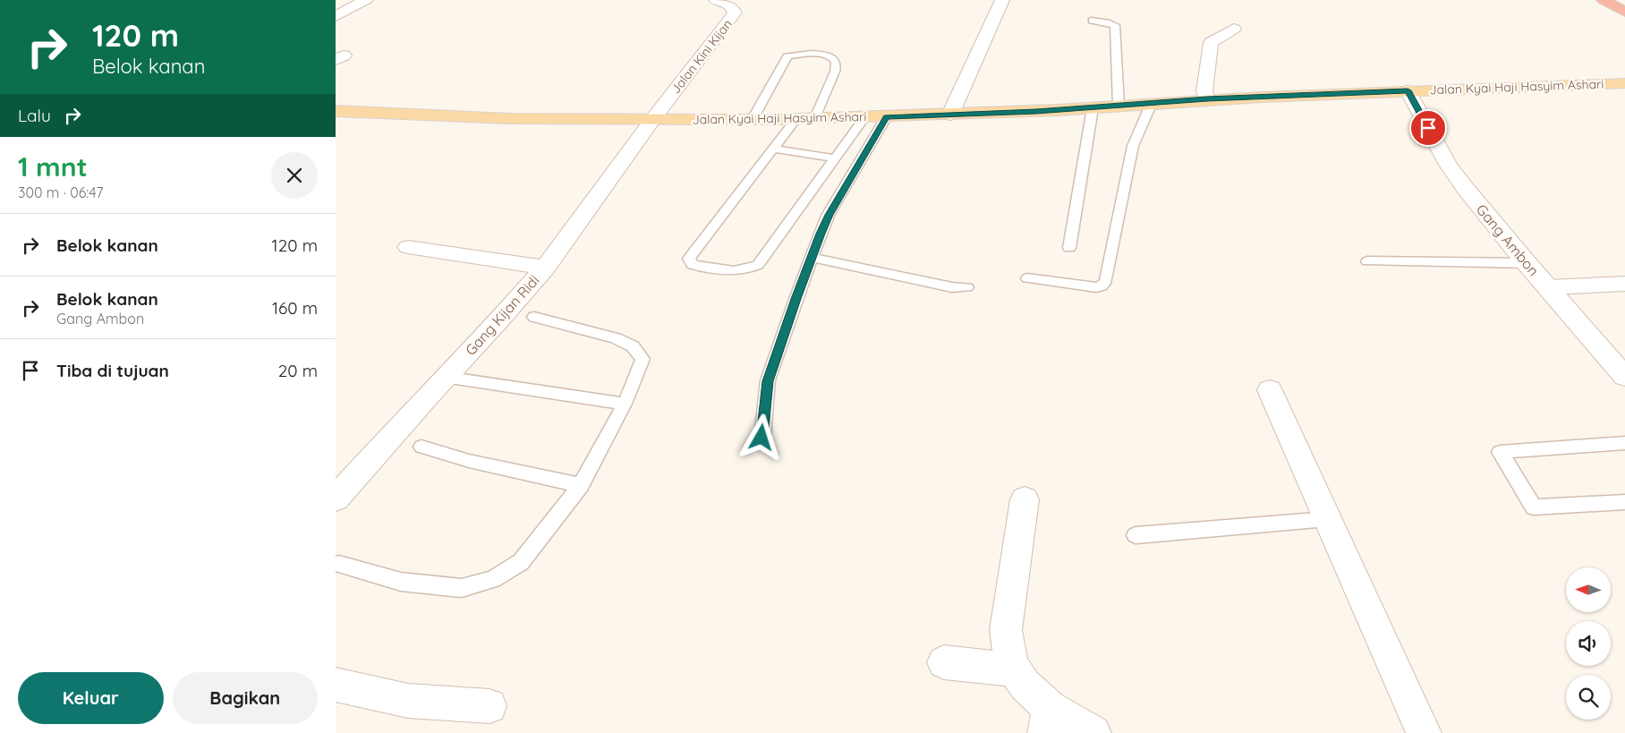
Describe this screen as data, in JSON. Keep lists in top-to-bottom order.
{
  "streets": {
    "main road": ["Jalan Kyai Haji Hasyim Ashari"],
    "street": ["Jalan Kini Kijan", "Gang Ambon", "Gang Kijan Ridi"]
  },
  "crossings": [
    ["Jalan Kini Kijan", "Jalan Kyai Haji Hasyim Ashari"],
    ["Jalan Kini Kijan", "Gang Kijan Ridi"],
    ["Jalan Kyai Haji Hasyim Ashari", "Gang Ambon"],
    ["Jalan Kyai Haji Hasyim Ashari", "Gang Kijan Ridi"]
  ],
  "north": "left",
  "page": {
    "turn": ["120 m", "Belok kanan"],
    "then": "Lalu",
    "heading": ["1 mnt", "300 m · 06:47"],
    "list": [
      {
        "name": "Belok kanan",
        "value": "120 m"
      },
      {
        "name": "Belok kanan",
        "note": "Gang Ambon",
        "value": "160 m"
      },
      {
        "name": "Tiba di tujuan",
        "value": "20 m"
      }
    ],
    "buttons": ["Keluar", "Bagikan"]
  }
}
